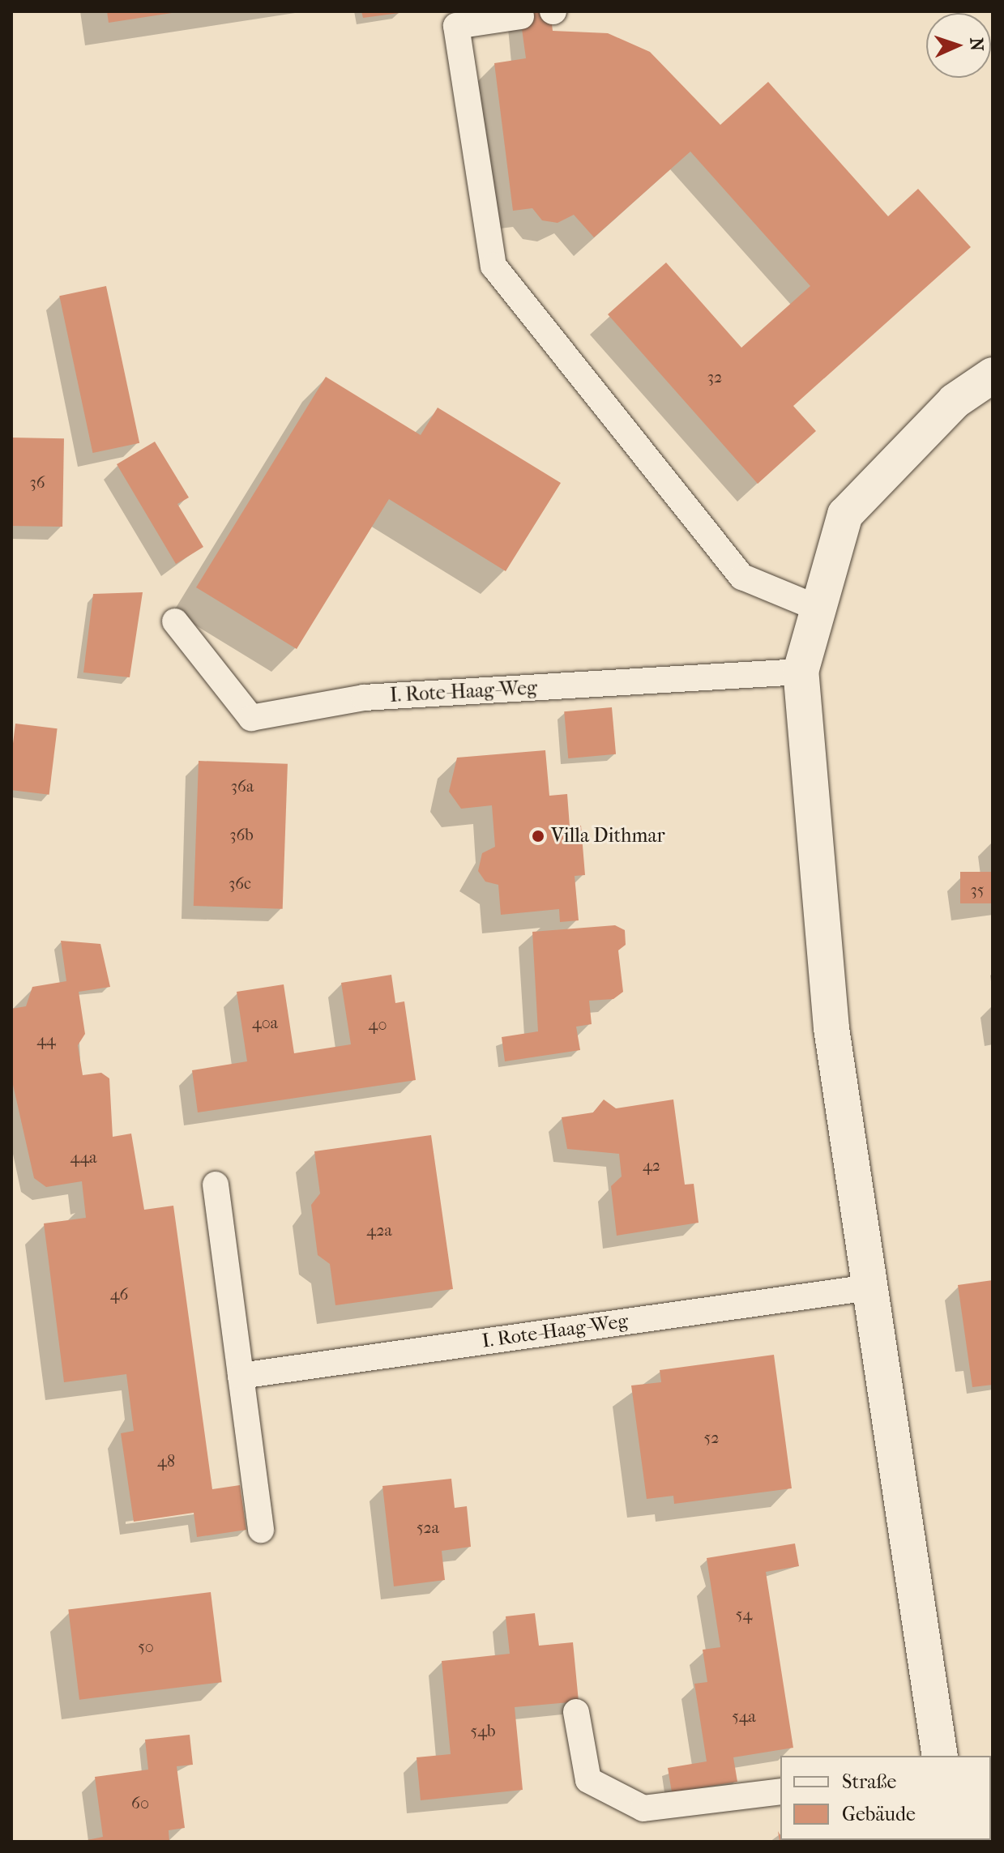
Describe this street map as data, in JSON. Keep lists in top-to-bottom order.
{
  "streets": {
    "lane": ["I. Rote-Haag-Weg"]
  },
  "places": ["Villa Dithmar"],
  "house_numbers": [
    "32",
    "36",
    "36a",
    "36b",
    "36c",
    "35",
    "40a",
    "40",
    "44",
    "44a",
    "42",
    "42a",
    "46",
    "52",
    "48",
    "52a",
    "54",
    "50",
    "54a",
    "54b",
    "60"
  ],
  "legend": ["Straße", "Gebäude"],
  "north": "right"
}
